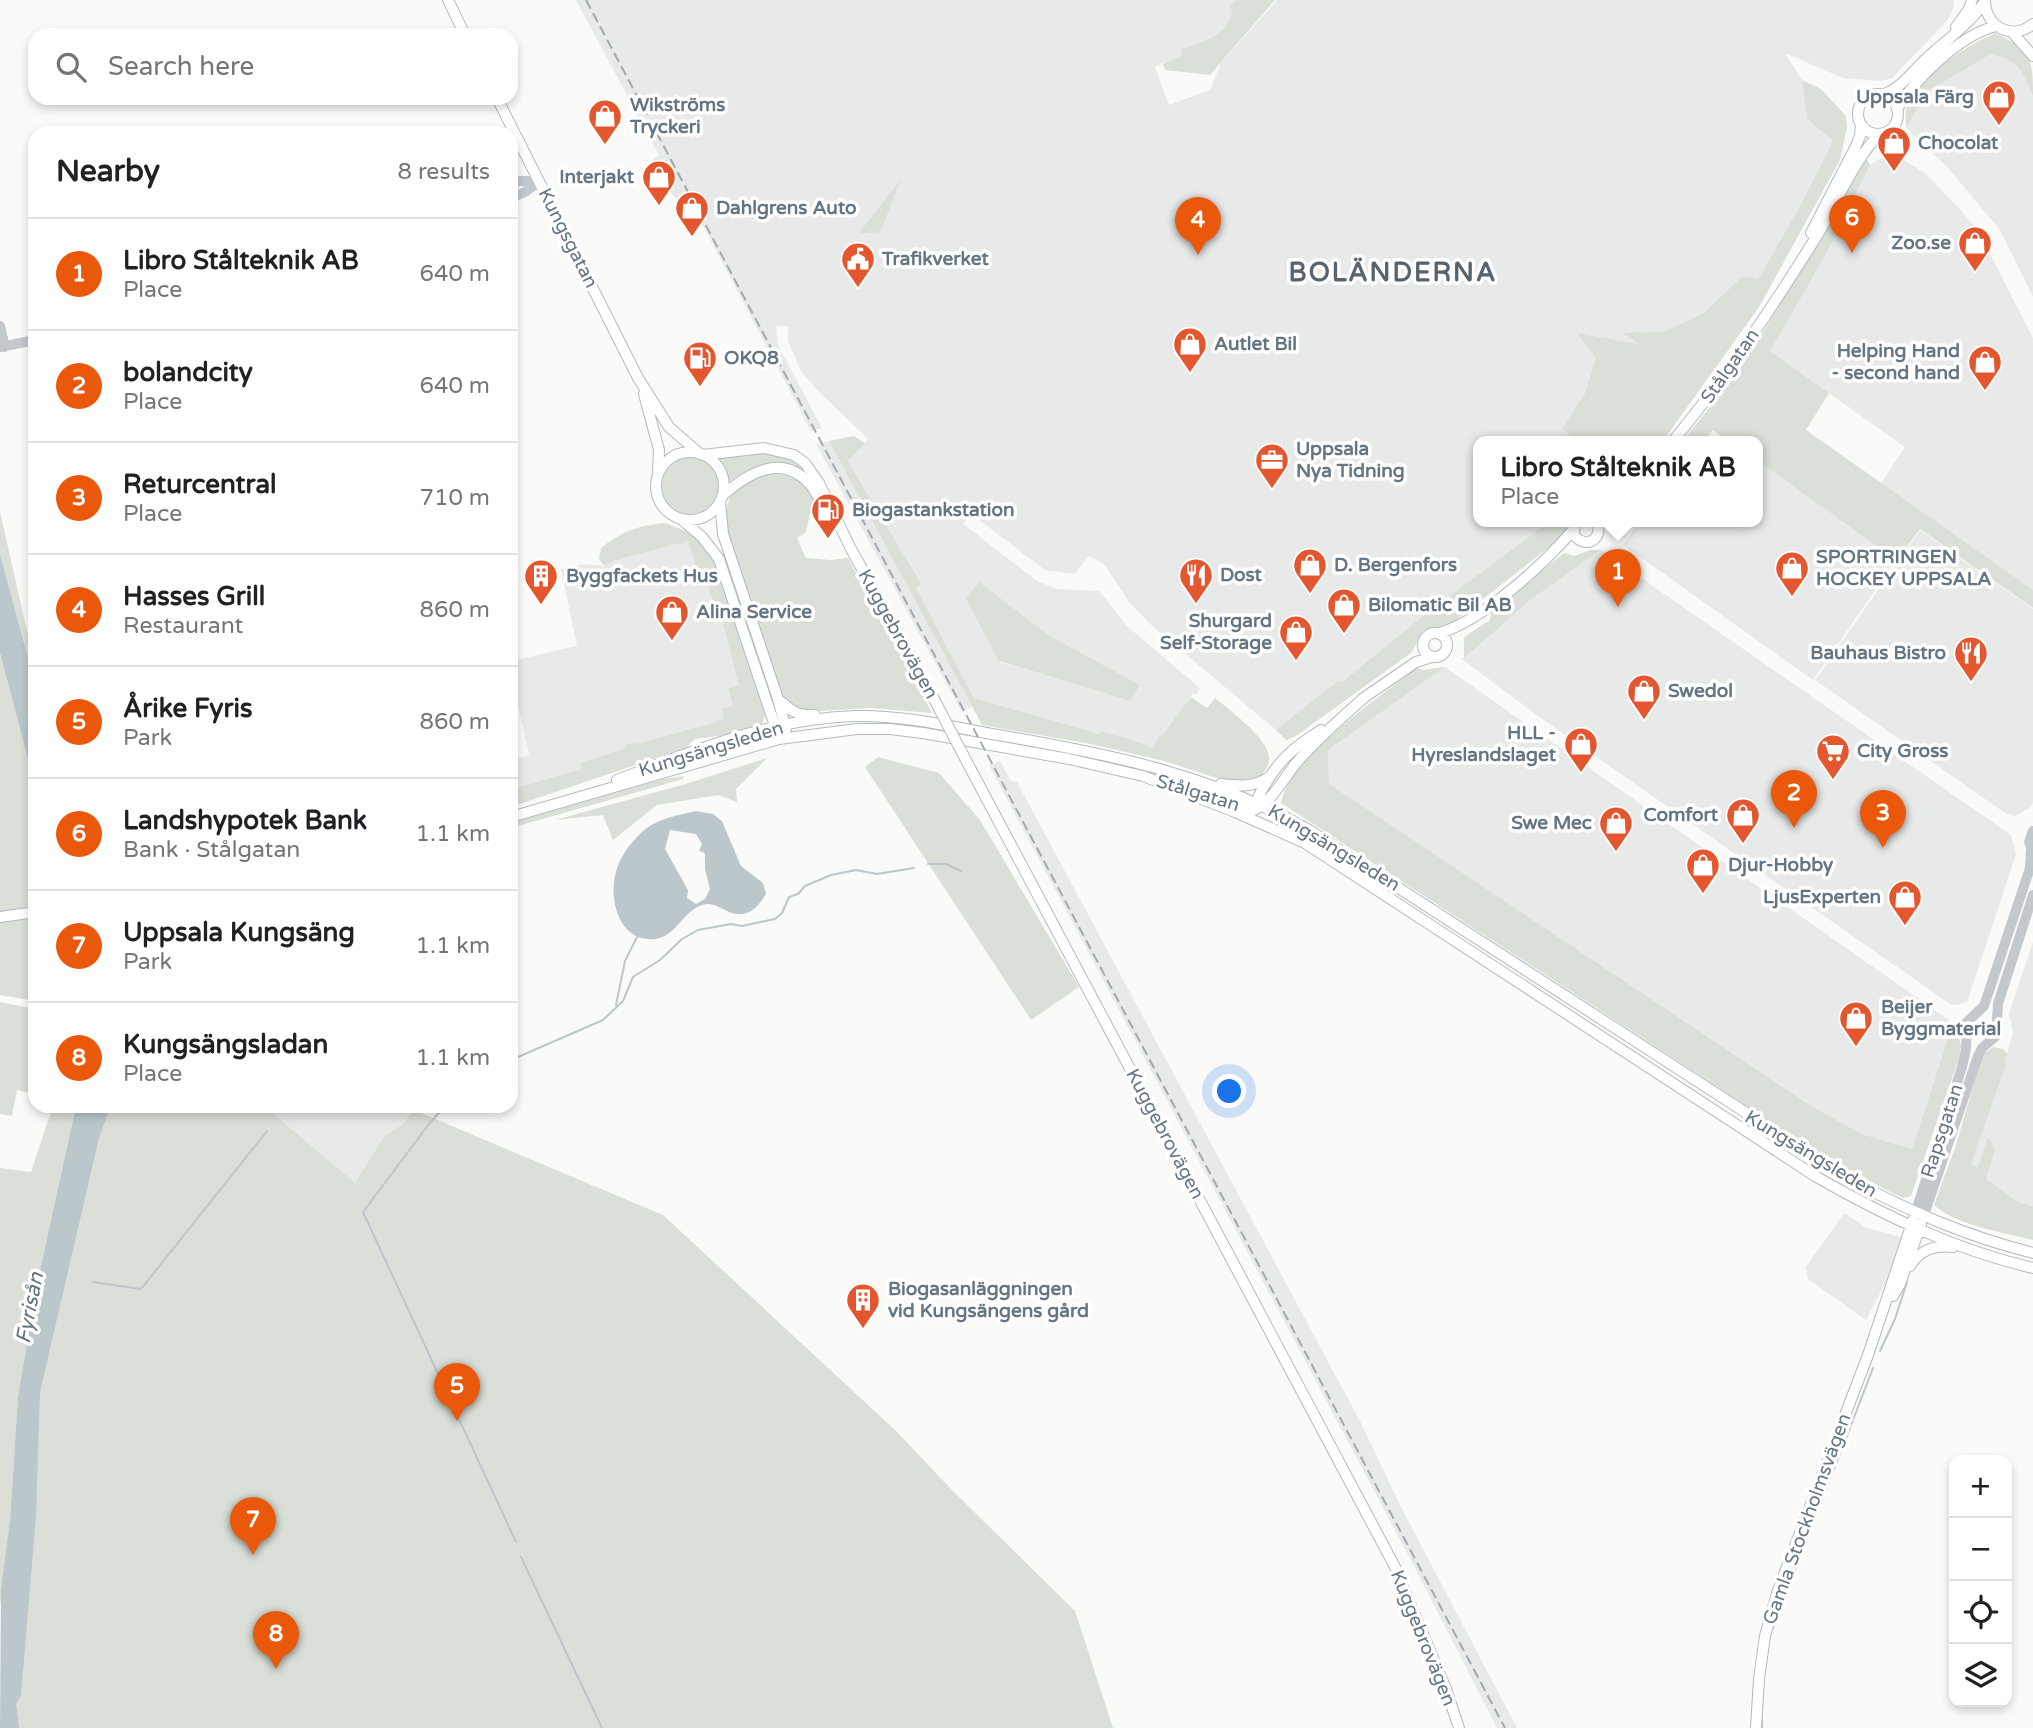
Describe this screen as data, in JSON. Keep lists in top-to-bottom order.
{
  "streets": {
    "main road": [
      "Kungsgatan",
      "Stålgatan",
      "Kuggebrovägen",
      "Kungsängsleden",
      "Rapsgatan",
      "Gamla Stockholmsvägen"
    ]
  },
  "crossings": [
    ["Kungsgatan", "Kuggebrovägen"],
    ["Stålgatan", "Kungsängsleden"],
    ["Kungsängsleden", "Rapsgatan"],
    ["Kungsängsleden", "Gamla Stockholmsvägen"],
    ["Rapsgatan", "Gamla Stockholmsvägen"]
  ],
  "districts": ["BOLÄNDERNA"],
  "water": ["Fyrisån"],
  "places": {
    "shop": [
      "Uppsala Färg",
      "Wikströms Tryckeri",
      "Chocolat",
      "Interjakt",
      "Dahlgrens Auto",
      "Zoo.se",
      "Autlet Bil",
      "Helping Hand - second hand",
      "D. Bergenfors",
      "SPORTRINGEN HOCKEY UPPSALA",
      "Bilomatic Bil AB",
      "Alina Service",
      "Shurgard Self-Storage",
      "Swedol",
      "HLL - Hyreslandslaget",
      "Comfort",
      "Swe Mec",
      "Djur-Hobby",
      "LjusExperten",
      "Beijer Byggmaterial"
    ],
    "public building": ["Trafikverket"],
    "fuel station": ["OKQ8", "Biogastankstation"],
    "office": ["Uppsala Nya Tidning"],
    "restaurant": ["Dost", "Bauhaus Bistro"],
    "building": ["Byggfackets Hus", "Biogasanläggningen vid Kungsängens gård"],
    "supermarket": ["City Gross"]
  },
  "page": {
    "search": "Search here",
    "heading": ["Nearby", "8 results"],
    "pins": [
      "6",
      "4",
      "1",
      "2",
      "3",
      "5",
      "7",
      "8"
    ],
    "list": [
      {
        "mark": "1",
        "name": "Libro Stålteknik AB",
        "note": "Place",
        "value": "640 m"
      },
      {
        "mark": "2",
        "name": "bolandcity",
        "note": "Place",
        "value": "640 m"
      },
      {
        "mark": "3",
        "name": "Returcentral",
        "note": "Place",
        "value": "710 m"
      },
      {
        "mark": "4",
        "name": "Hasses Grill",
        "note": "Restaurant",
        "value": "860 m"
      },
      {
        "mark": "5",
        "name": "Årike Fyris",
        "note": "Park",
        "value": "860 m"
      },
      {
        "mark": "6",
        "name": "Landshypotek Bank",
        "note": "Bank · Stålgatan",
        "value": "1.1 km"
      },
      {
        "mark": "7",
        "name": "Uppsala Kungsäng",
        "note": "Park",
        "value": "1.1 km"
      },
      {
        "mark": "8",
        "name": "Kungsängsladan",
        "note": "Place",
        "value": "1.1 km"
      }
    ],
    "popup": ["Libro Stålteknik AB", "Place"],
    "map_buttons": ["+", "−"]
  }
}
